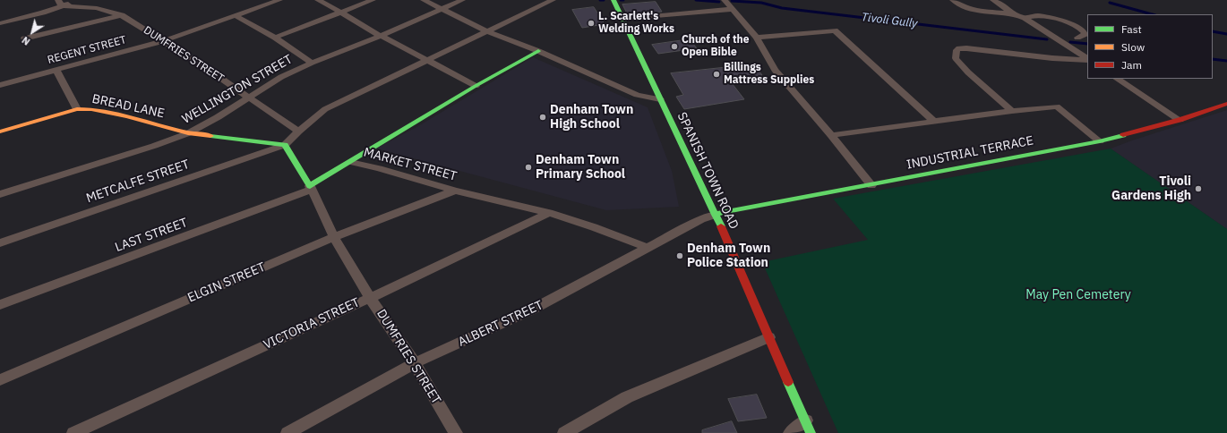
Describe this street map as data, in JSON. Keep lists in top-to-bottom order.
{
  "streets": {
    "street": [
      "REGENT STREET",
      "DUMFRIES STREET",
      "WELLINGTON STREET",
      "BREAD LANE",
      "INDUSTRIAL TERRACE",
      "MARKET STREET",
      "SPANISH TOWN ROAD",
      "METCALFE STREET",
      "LAST STREET",
      "ELGIN STREET",
      "VICTORIA STREET",
      "ALBERT STREET"
    ]
  },
  "crossings": [
    ["REGENT STREET", "DUMFRIES STREET"],
    ["DUMFRIES STREET", "WELLINGTON STREET"],
    ["DUMFRIES STREET", "MARKET STREET"],
    ["DUMFRIES STREET", "LAST STREET"],
    ["DUMFRIES STREET", "ELGIN STREET"],
    ["DUMFRIES STREET", "VICTORIA STREET"],
    ["DUMFRIES STREET", "ALBERT STREET"],
    ["WELLINGTON STREET", "BREAD LANE"],
    ["INDUSTRIAL TERRACE", "SPANISH TOWN ROAD"],
    ["INDUSTRIAL TERRACE", "ALBERT STREET"],
    ["MARKET STREET", "LAST STREET"],
    ["MARKET STREET", "ELGIN STREET"],
    ["MARKET STREET", "VICTORIA STREET"],
    ["MARKET STREET", "ALBERT STREET"],
    ["SPANISH TOWN ROAD", "ALBERT STREET"]
  ],
  "water": ["Tivoli Gully"],
  "parks": ["May Pen Cemetery"],
  "places": [
    "L. Scarlett's Welding Works",
    "Church of the Open Bible",
    "Billings Mattress Supplies",
    "Denham Town High School",
    "Denham Town Primary School",
    "Tivoli Gardens High",
    "Denham Town Police Station"
  ],
  "legend": ["Fast", "Slow", "Jam"],
  "north": "bottom left"
}
